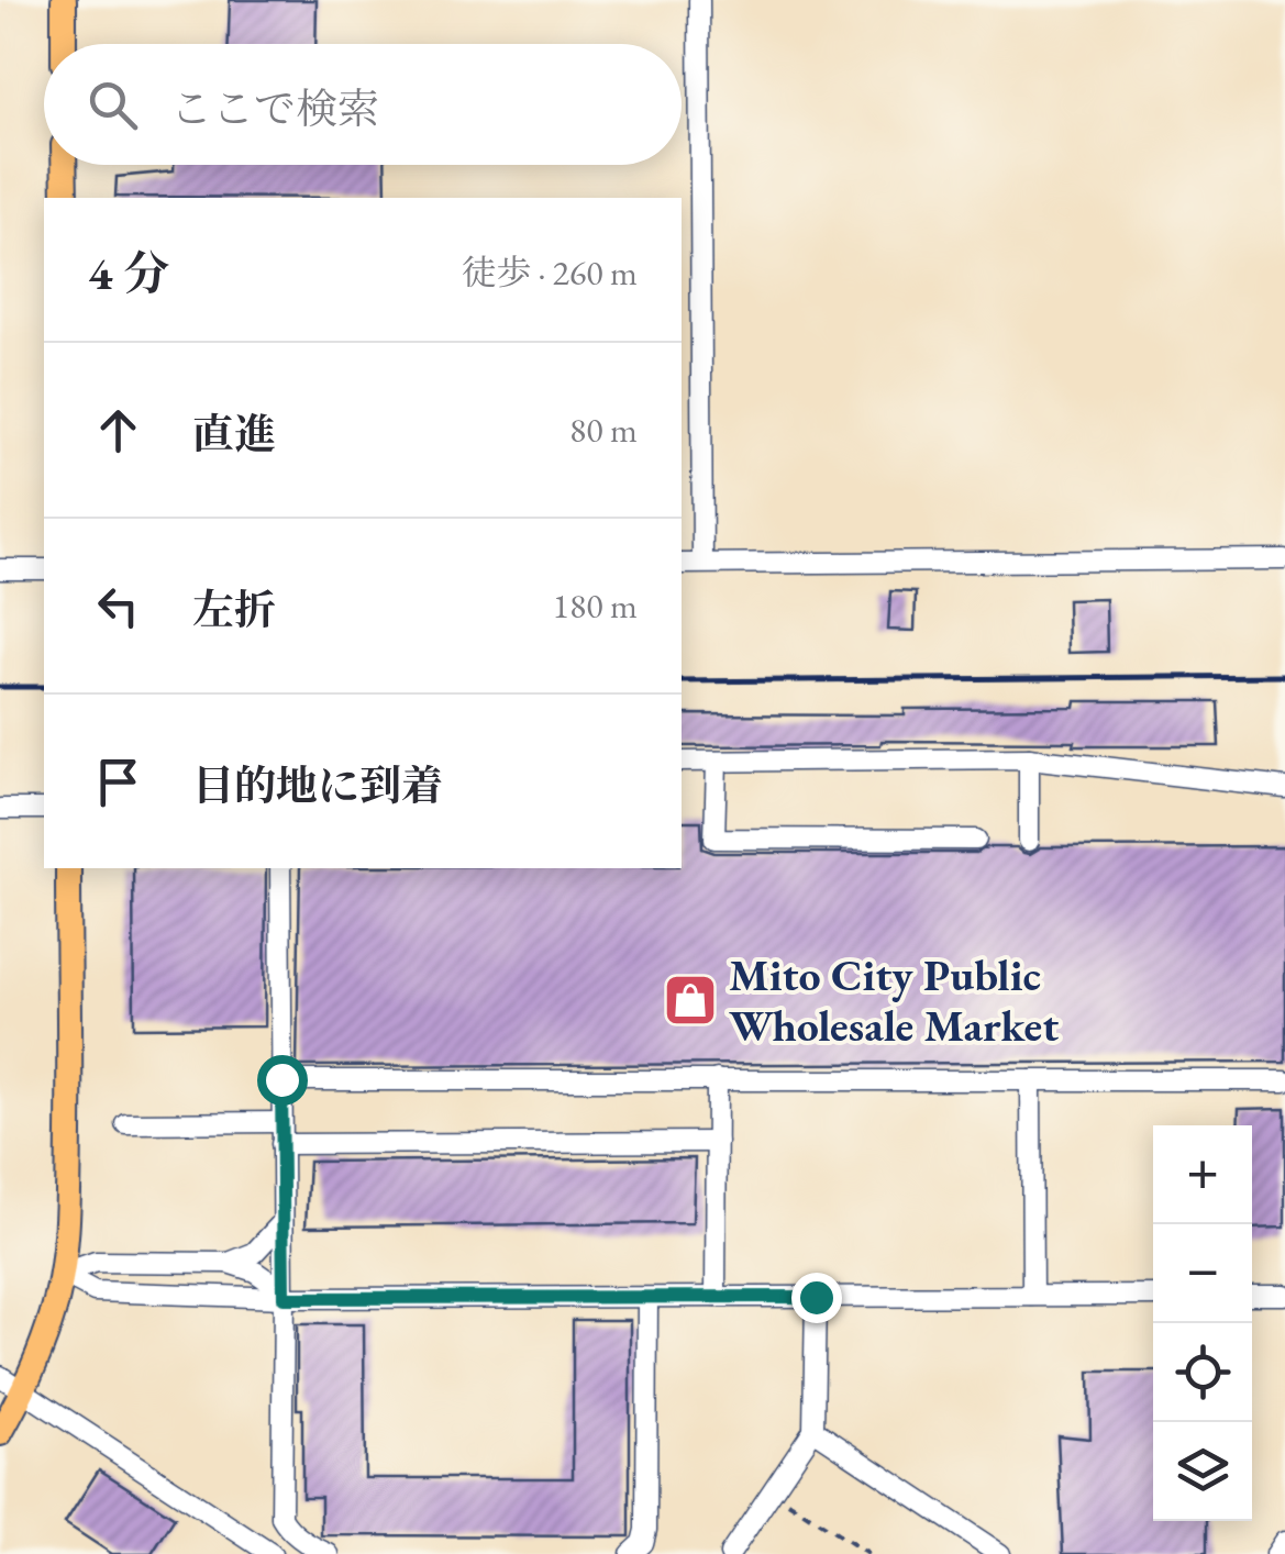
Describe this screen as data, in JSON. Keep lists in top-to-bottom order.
{
  "places": {
    "shop": ["Mito City Public Wholesale Market"]
  },
  "page": {
    "search": "ここで検索",
    "heading": ["4 分", "徒歩 · 260 m"],
    "list": [
      ["直進", "80 m"],
      ["左折", "180 m"],
      "目的地に到着"
    ],
    "map_buttons": ["+", "−"]
  }
}
